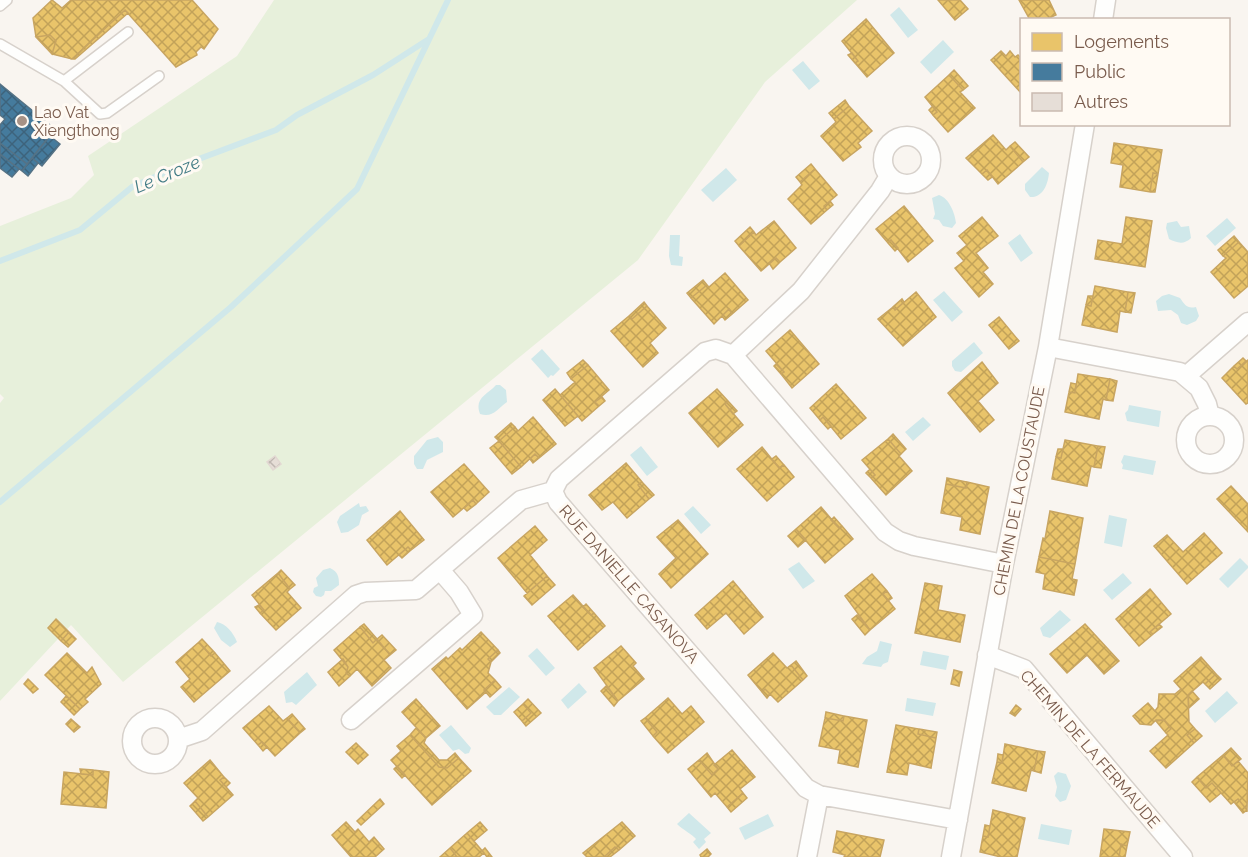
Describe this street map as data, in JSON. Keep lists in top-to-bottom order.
{
  "streets": {
    "street": ["CHEMIN DE LA COUSTAUDE", "RUE DANIELLE CASANOVA", "CHEMIN DE LA FERMAUDE"]
  },
  "crossings": [
    ["CHEMIN DE LA COUSTAUDE", "RUE DANIELLE CASANOVA"],
    ["CHEMIN DE LA COUSTAUDE", "CHEMIN DE LA FERMAUDE"]
  ],
  "water": ["Le Croze"],
  "places": ["Lao Vat Xiengthong"],
  "legend": ["Logements", "Public", "Autres"]
}
